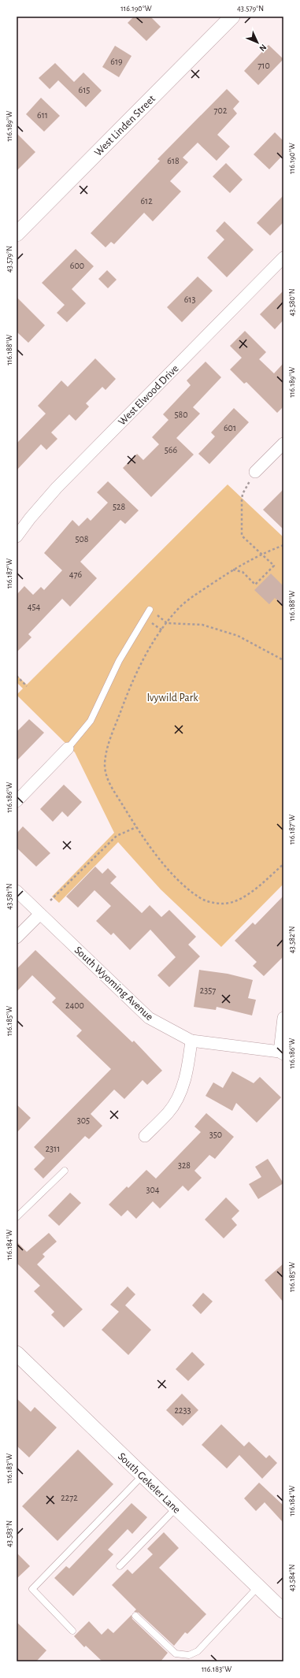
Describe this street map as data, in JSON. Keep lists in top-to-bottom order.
{
  "streets": {
    "street": [
      "West Linden Street",
      "West Elwood Drive",
      "South Wyoming Avenue",
      "South Gekeler Lane"
    ]
  },
  "parks": ["Ivywild Park"],
  "house_numbers": [
    "619",
    "710",
    "615",
    "702",
    "611",
    "618",
    "612",
    "600",
    "613",
    "580",
    "601",
    "566",
    "528",
    "508",
    "476",
    "454",
    "2357",
    "2400",
    "305",
    "350",
    "2311",
    "328",
    "304",
    "2233",
    "2272"
  ],
  "north": "bottom right",
  "coordinates": [
    "116.190°W",
    "43.579°N",
    "116.189°W",
    "43.580°N",
    "116.188°W",
    "116.187°W",
    "116.186°W",
    "43.581°N",
    "43.582°N",
    "116.185°W",
    "116.184°W",
    "116.183°W",
    "43.583°N",
    "43.584°N"
  ]
}
